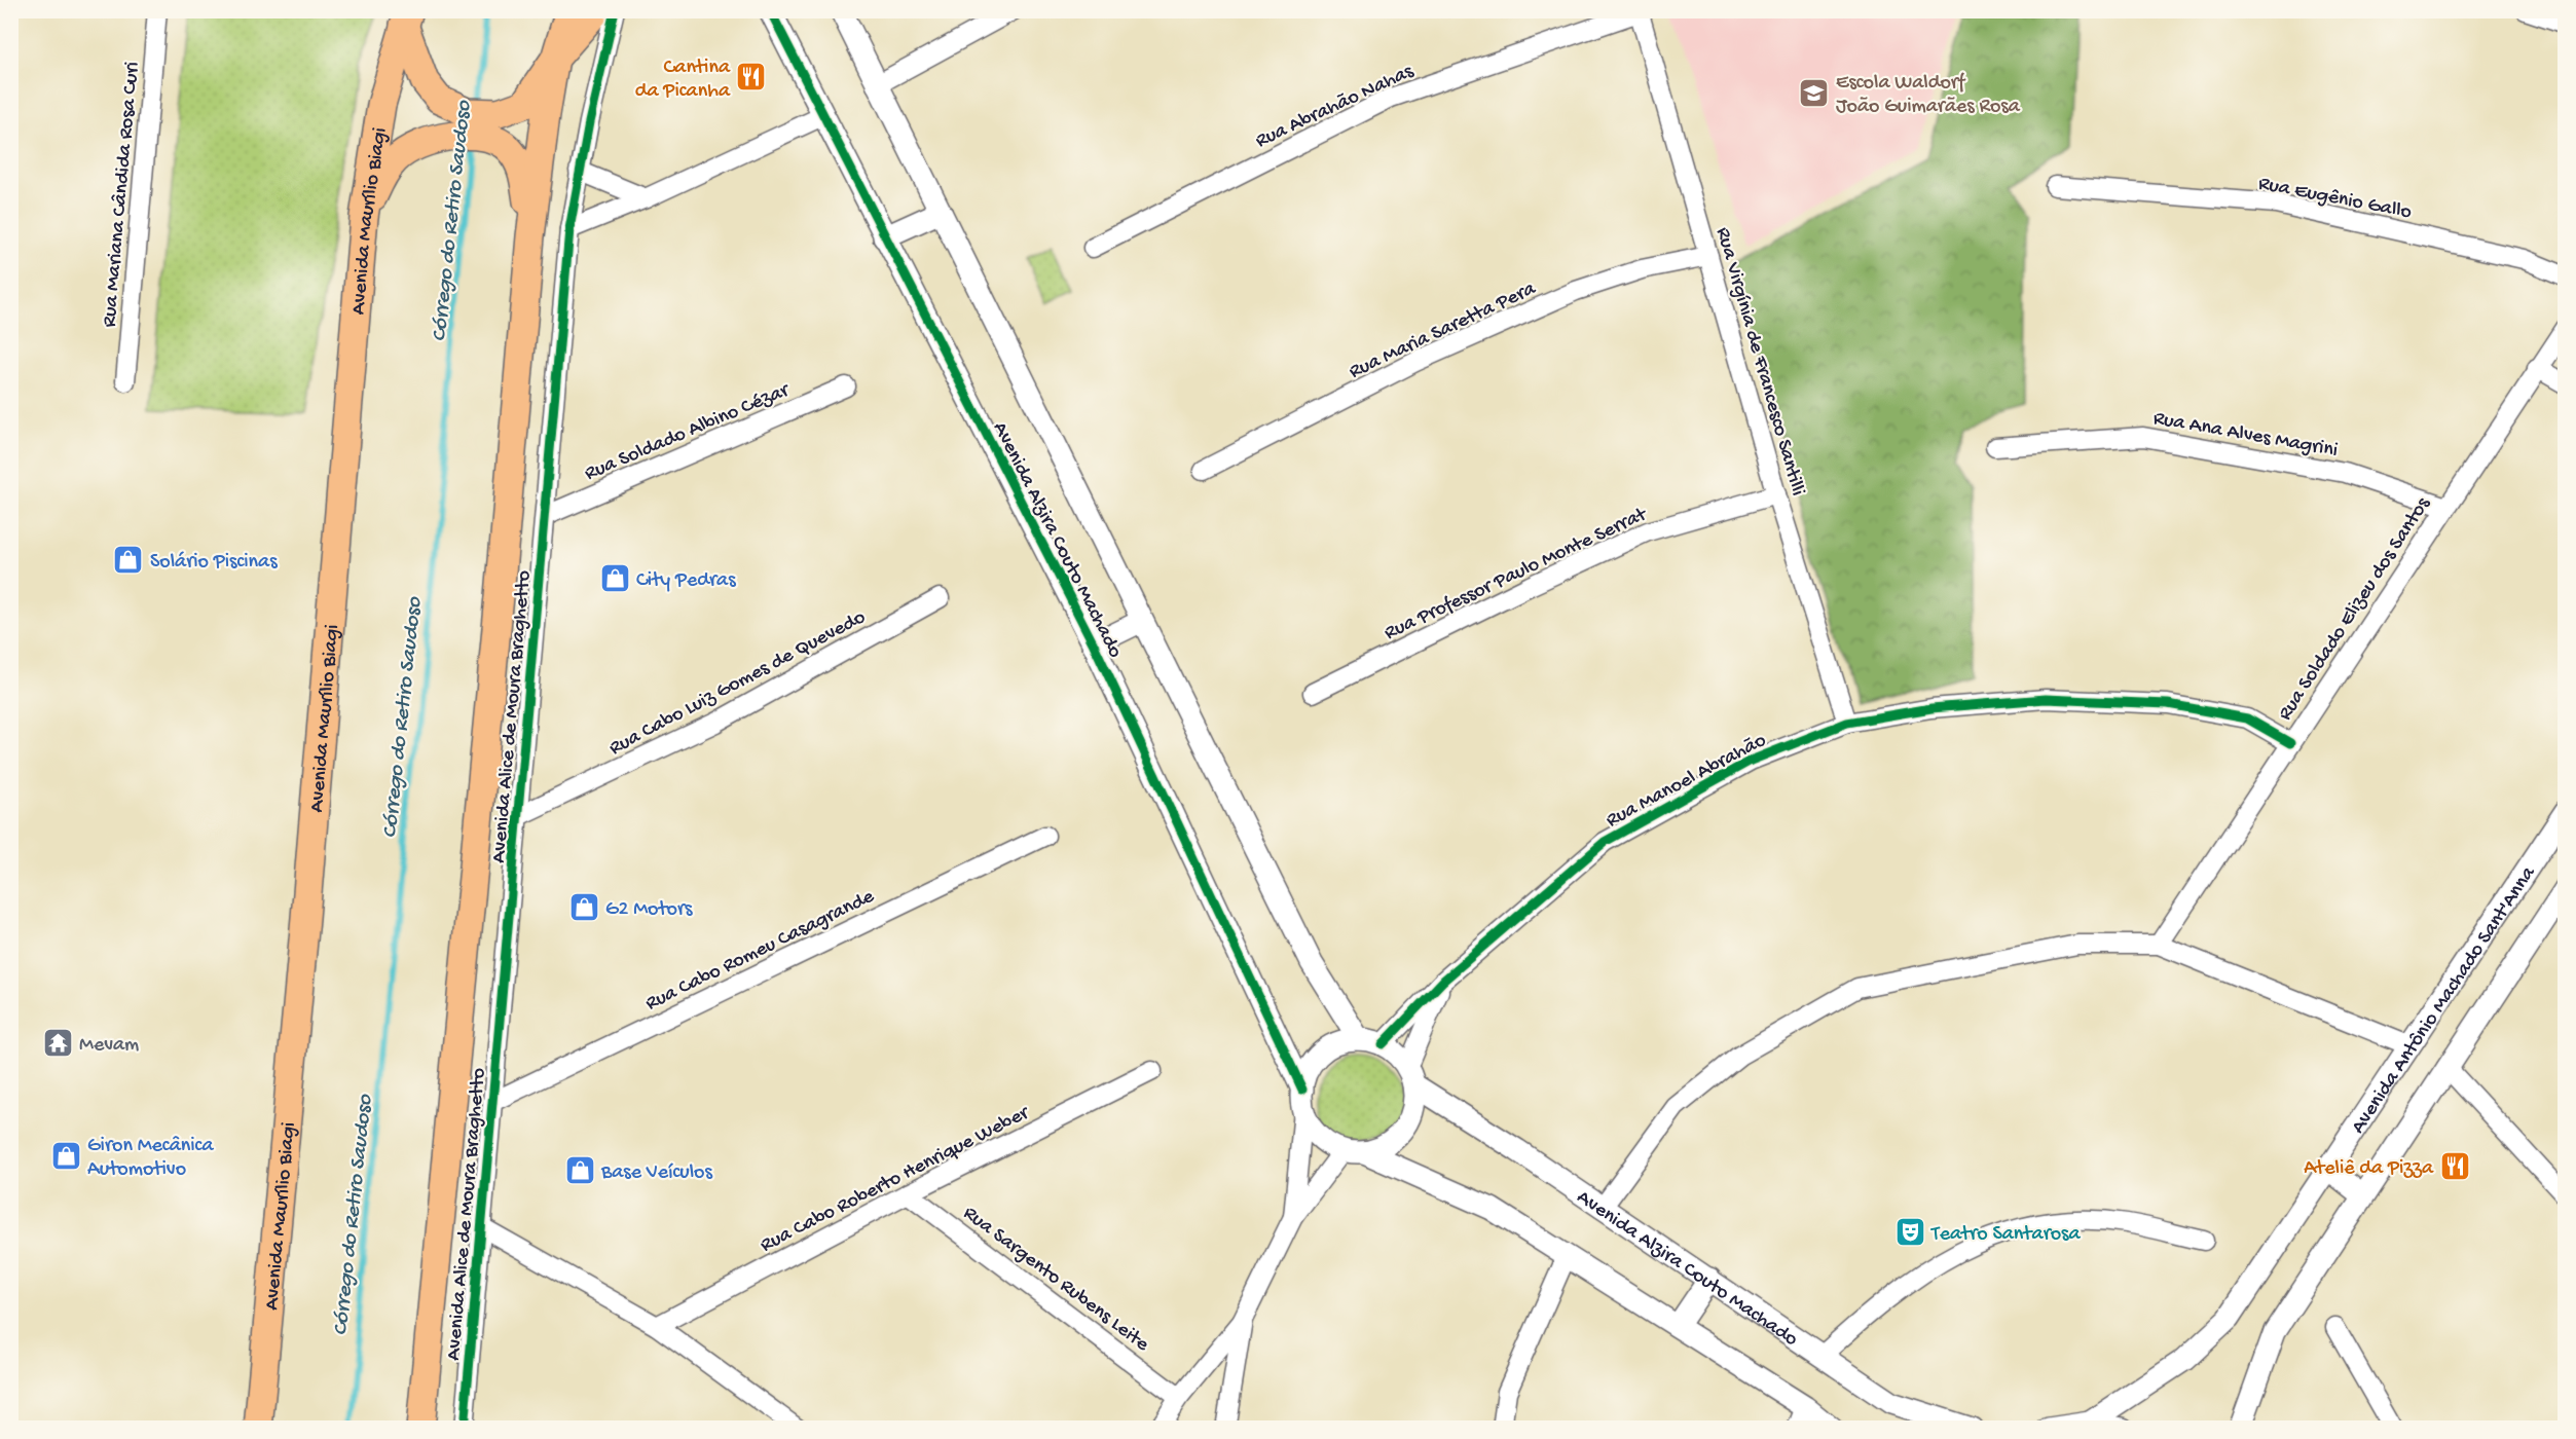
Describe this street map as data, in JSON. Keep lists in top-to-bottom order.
{
  "streets": {
    "main road": ["Avenida Maurílio Biagi"],
    "street": [
      "Rua Abrahão Nahas",
      "Rua Mariana Cândida Rosa Curi",
      "Rua Eugênio Gallo",
      "Rua Maria Saretta Pera",
      "Rua Virgínia de Francesco Santilli",
      "Rua Soldado Albino Cézar",
      "Rua Ana Alves Magrini",
      "Avenida Alzira Couto Machado",
      "Rua Professor Paulo Monte Serrat",
      "Rua Soldado Elizeu dos Santos",
      "Rua Cabo Luiz Gomes de Quevedo",
      "Avenida Alice de Moura Braghetto",
      "Rua Manoel Abrahão",
      "Rua Cabo Romeu Casagrande",
      "Avenida Antônio Machado Sant'Anna",
      "Rua Cabo Roberto Henrique Weber",
      "Rua Sargento Rubens Leite"
    ]
  },
  "crossings": [
    ["Rua Abrahão Nahas", "Rua Virgínia de Francesco Santilli"],
    ["Rua Maria Saretta Pera", "Rua Virgínia de Francesco Santilli"],
    ["Rua Virgínia de Francesco Santilli", "Rua Professor Paulo Monte Serrat"],
    ["Rua Virgínia de Francesco Santilli", "Rua Manoel Abrahão"],
    ["Rua Soldado Albino Cézar", "Avenida Alice de Moura Braghetto"],
    ["Rua Ana Alves Magrini", "Rua Soldado Elizeu dos Santos"],
    ["Avenida Alzira Couto Machado", "Rua Manoel Abrahão"],
    ["Rua Soldado Elizeu dos Santos", "Rua Manoel Abrahão"],
    ["Rua Cabo Luiz Gomes de Quevedo", "Avenida Alice de Moura Braghetto"],
    ["Avenida Alice de Moura Braghetto", "Rua Cabo Romeu Casagrande"],
    ["Rua Cabo Roberto Henrique Weber", "Rua Sargento Rubens Leite"]
  ],
  "water": ["Córrego do Retiro Saudoso"],
  "places": {
    "restaurant": ["Cantina da Picanha", "Ateliê da Pizza"],
    "school or university": ["Escola Waldorf João Guimarães Rosa"],
    "shop": [
      "Solário Piscinas",
      "City Pedras",
      "G2 Motors",
      "Giron Mecânica Automotivo",
      "Base Veículos"
    ],
    "temple": ["Mevam"],
    "theatre": ["Teatro Santarosa"]
  }
}
